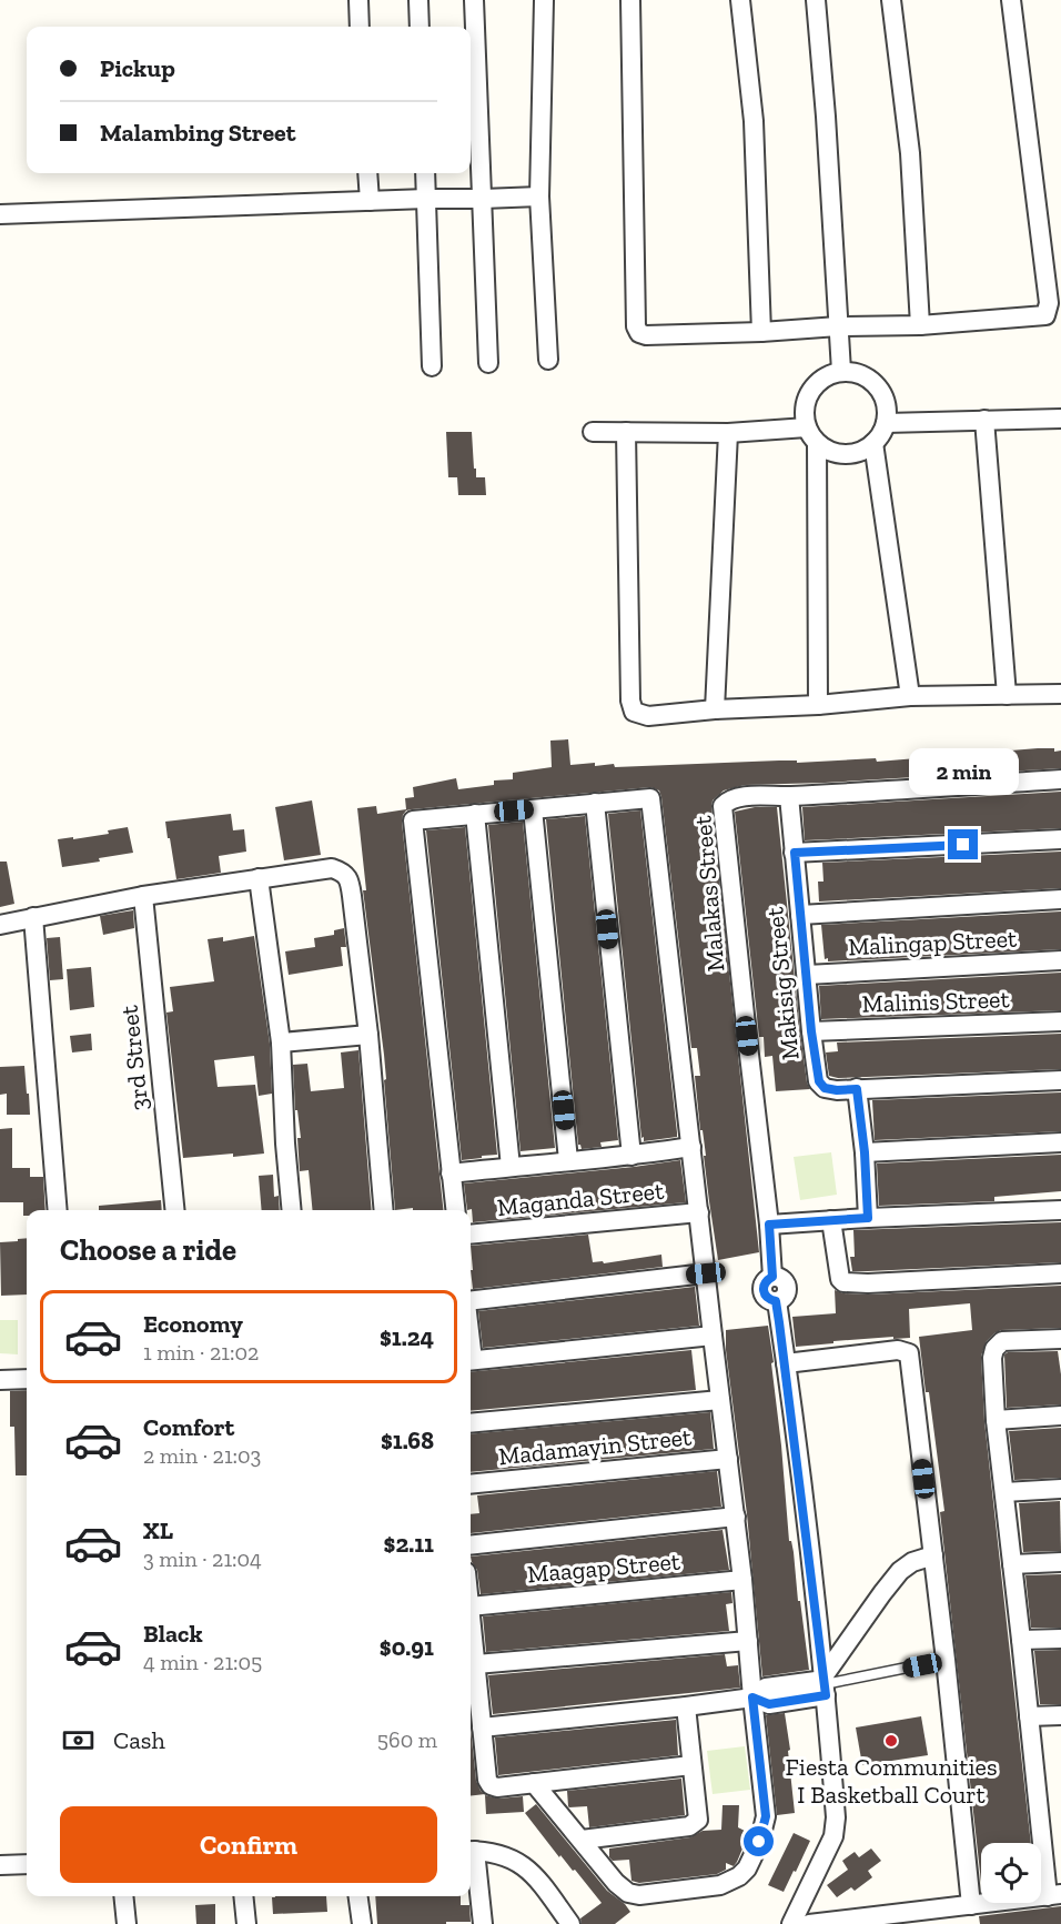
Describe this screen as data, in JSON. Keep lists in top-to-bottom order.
{
  "streets": {
    "street": [
      "Malakas Street",
      "Malingap Street",
      "Makisig Street",
      "Malinis Street",
      "3rd Street",
      "Maganda Street",
      "Madamayin Street",
      "Maagap Street"
    ]
  },
  "crossings": [
    ["Malakas Street", "Makisig Street"],
    ["Malingap Street", "Makisig Street"],
    ["Makisig Street", "Malinis Street"]
  ],
  "places": ["Fiesta Communities I Basketball Court"],
  "page": {
    "banner": ["Pickup", "Malambing Street"],
    "bubble": "2 min",
    "heading": "Choose a ride",
    "list": [
      {
        "name": "Economy",
        "note": "1 min · 21:02",
        "value": "$1.24"
      },
      {
        "name": "Comfort",
        "note": "2 min · 21:03",
        "value": "$1.68"
      },
      {
        "name": "XL",
        "note": "3 min · 21:04",
        "value": "$2.11"
      },
      {
        "name": "Black",
        "note": "4 min · 21:05",
        "value": "$0.91"
      }
    ],
    "pay": ["Cash", "560 m"],
    "buttons": "Confirm"
  }
}
